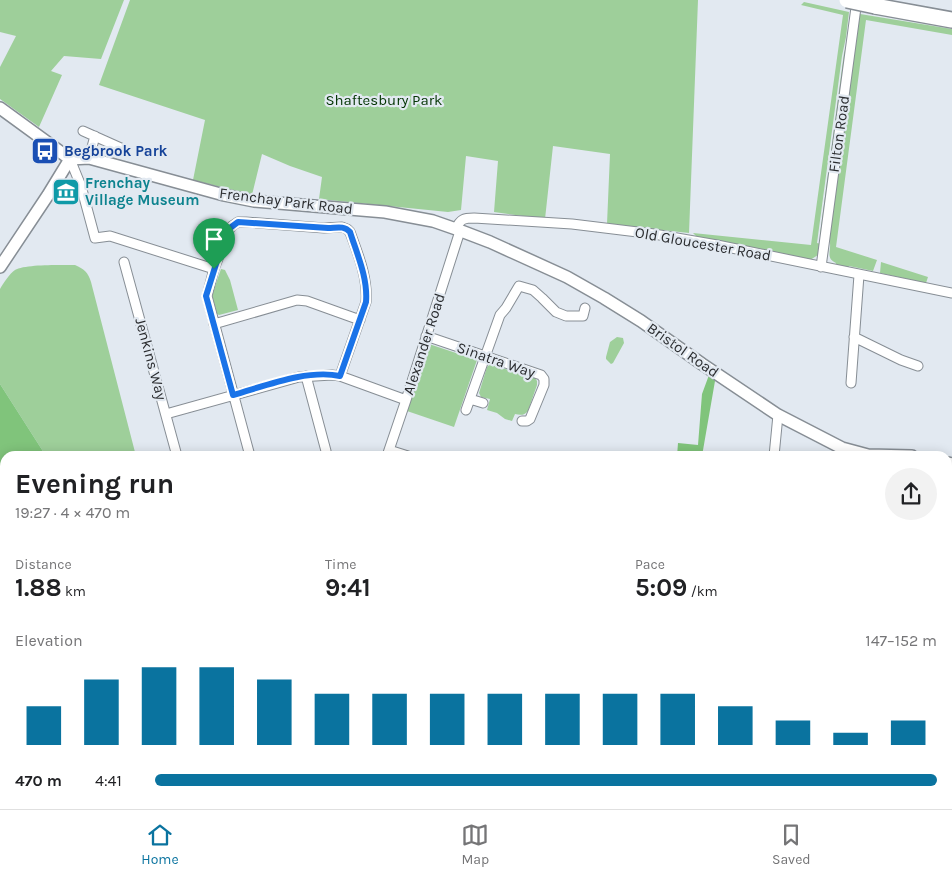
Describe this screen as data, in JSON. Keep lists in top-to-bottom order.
{
  "streets": {
    "main road": ["Frenchay Park Road", "Bristol Road"],
    "street": [
      "Filton Road",
      "Old Gloucester Road",
      "Alexander Road",
      "Jenkins Way",
      "Sinatra Way"
    ]
  },
  "crossings": [
    ["Filton Road", "Old Gloucester Road"],
    ["Frenchay Park Road", "Old Gloucester Road"],
    ["Frenchay Park Road", "Alexander Road"],
    ["Frenchay Park Road", "Bristol Road"],
    ["Old Gloucester Road", "Alexander Road"],
    ["Old Gloucester Road", "Bristol Road"],
    ["Alexander Road", "Bristol Road"],
    ["Alexander Road", "Sinatra Way"]
  ],
  "parks": ["Shaftesbury Park"],
  "places": {
    "bus stop": ["Begbrook Park"],
    "museum": ["Frenchay Village Museum"]
  },
  "page": {
    "heading": ["Evening run", "19:27 · 4 × 470 m"],
    "stats": [
      ["Distance", "1.88 km"],
      ["Time", "9:41"],
      ["Pace", "5:09 /km"]
    ],
    "chart": ["Elevation", "147–152 m"],
    "list": [
      {
        "name": "470 m",
        "note": "4:41"
      }
    ],
    "tabs": ["Home", "Map", "Saved"]
  }
}
